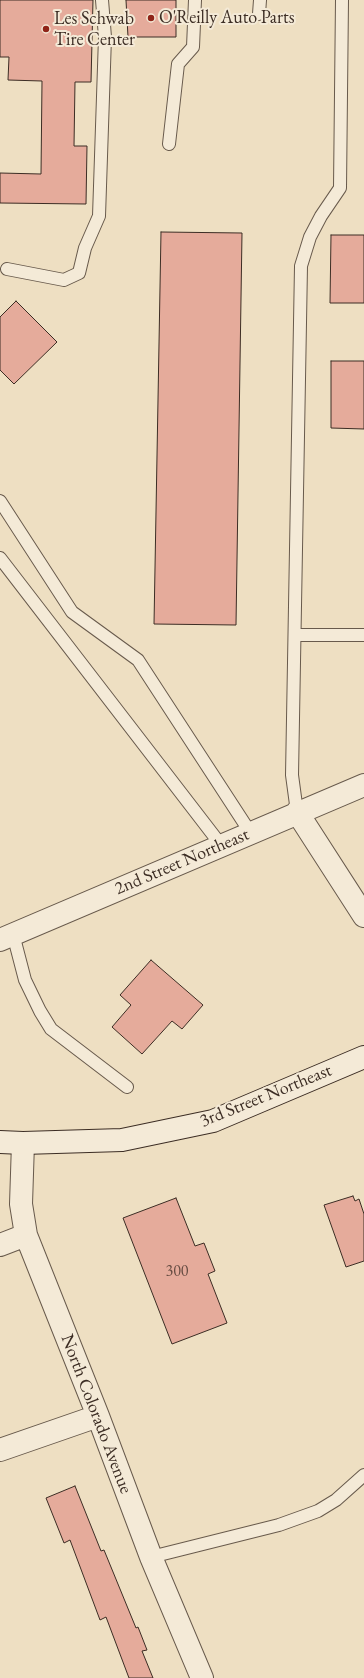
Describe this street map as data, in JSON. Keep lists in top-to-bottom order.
{
  "streets": {
    "street": ["2nd Street Northeast", "3rd Street Northeast", "North Colorado Avenue"]
  },
  "crossings": [
    ["3rd Street Northeast", "North Colorado Avenue"]
  ],
  "places": ["O'Reilly Auto Parts", "Les Schwab Tire Center"],
  "house_numbers": ["300"]
}
